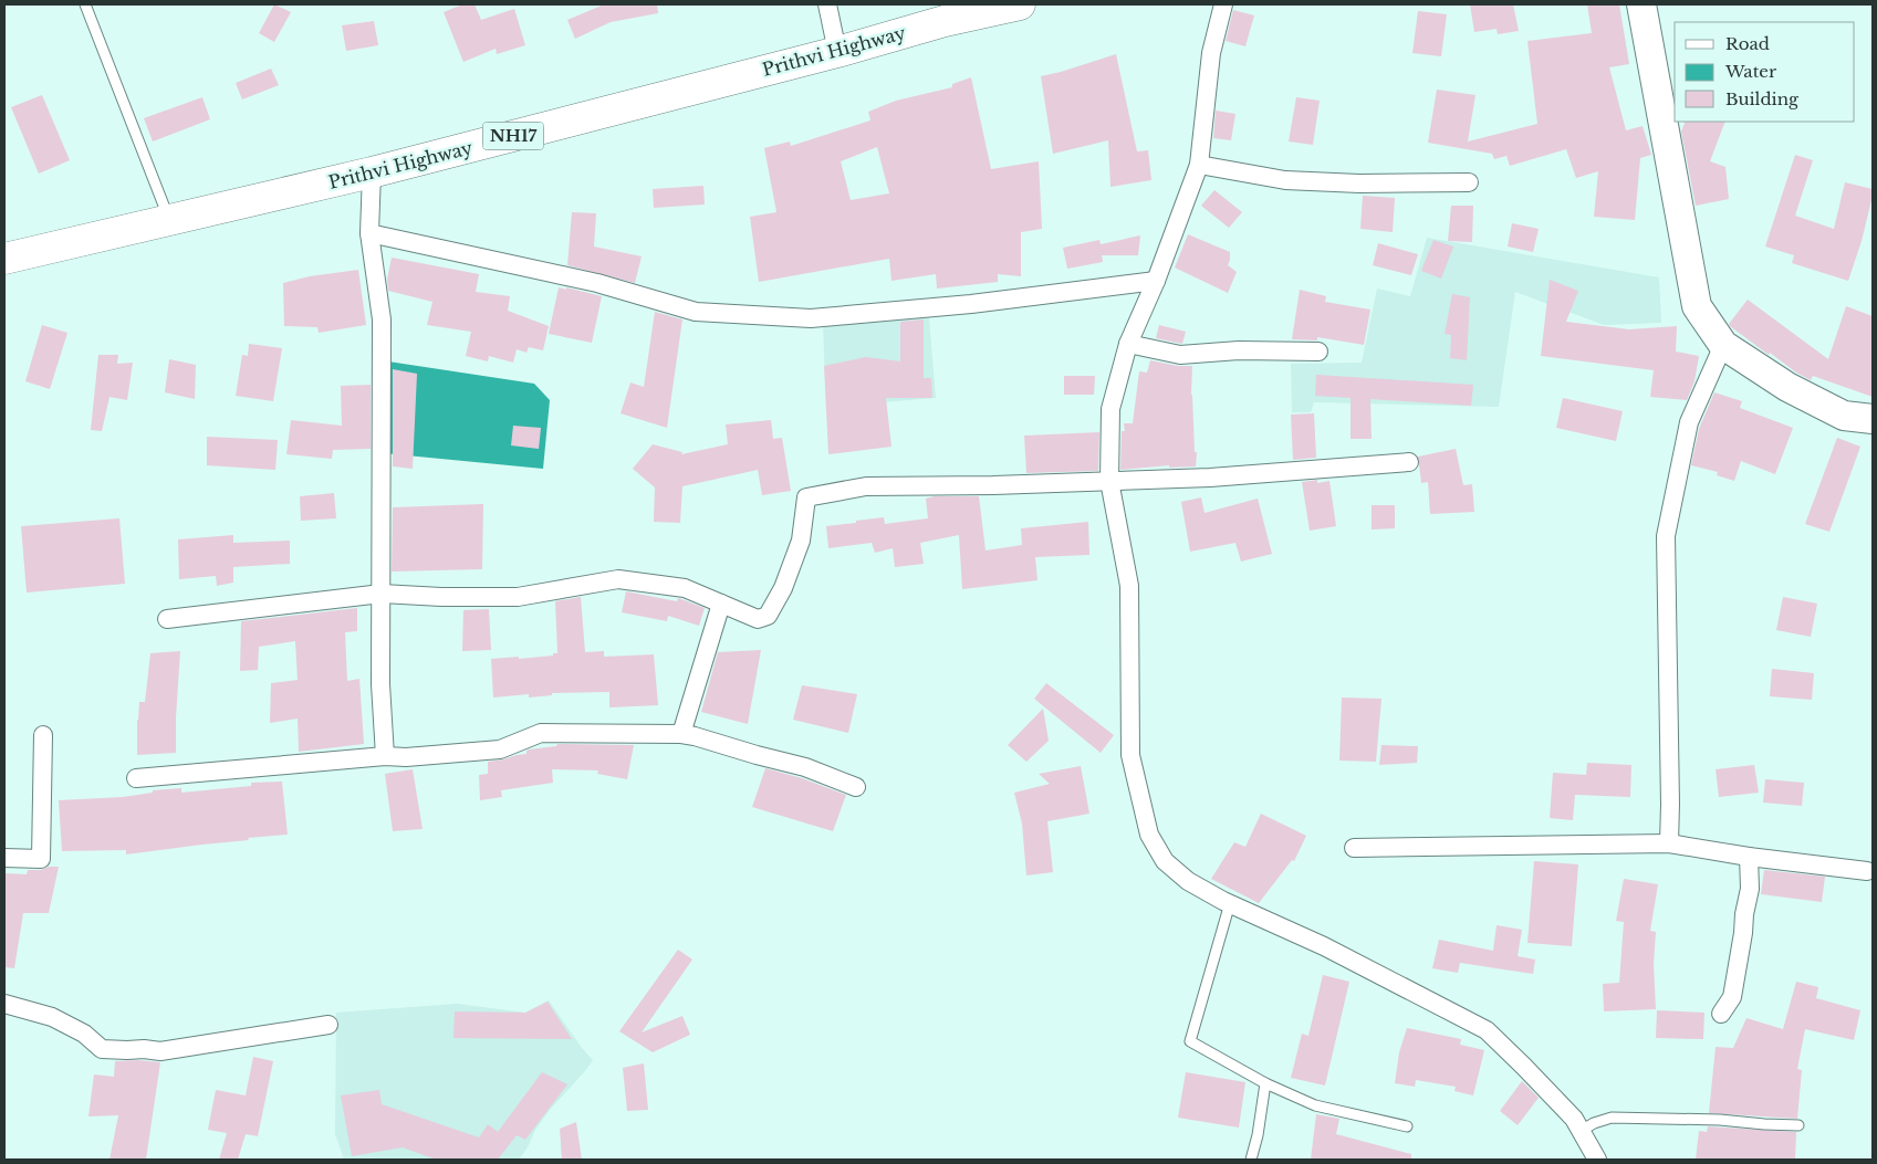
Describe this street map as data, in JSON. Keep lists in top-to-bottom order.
{
  "streets": {
    "highway": ["Prithvi Highway", "NH17"]
  },
  "legend": ["Road", "Water", "Building"]
}
